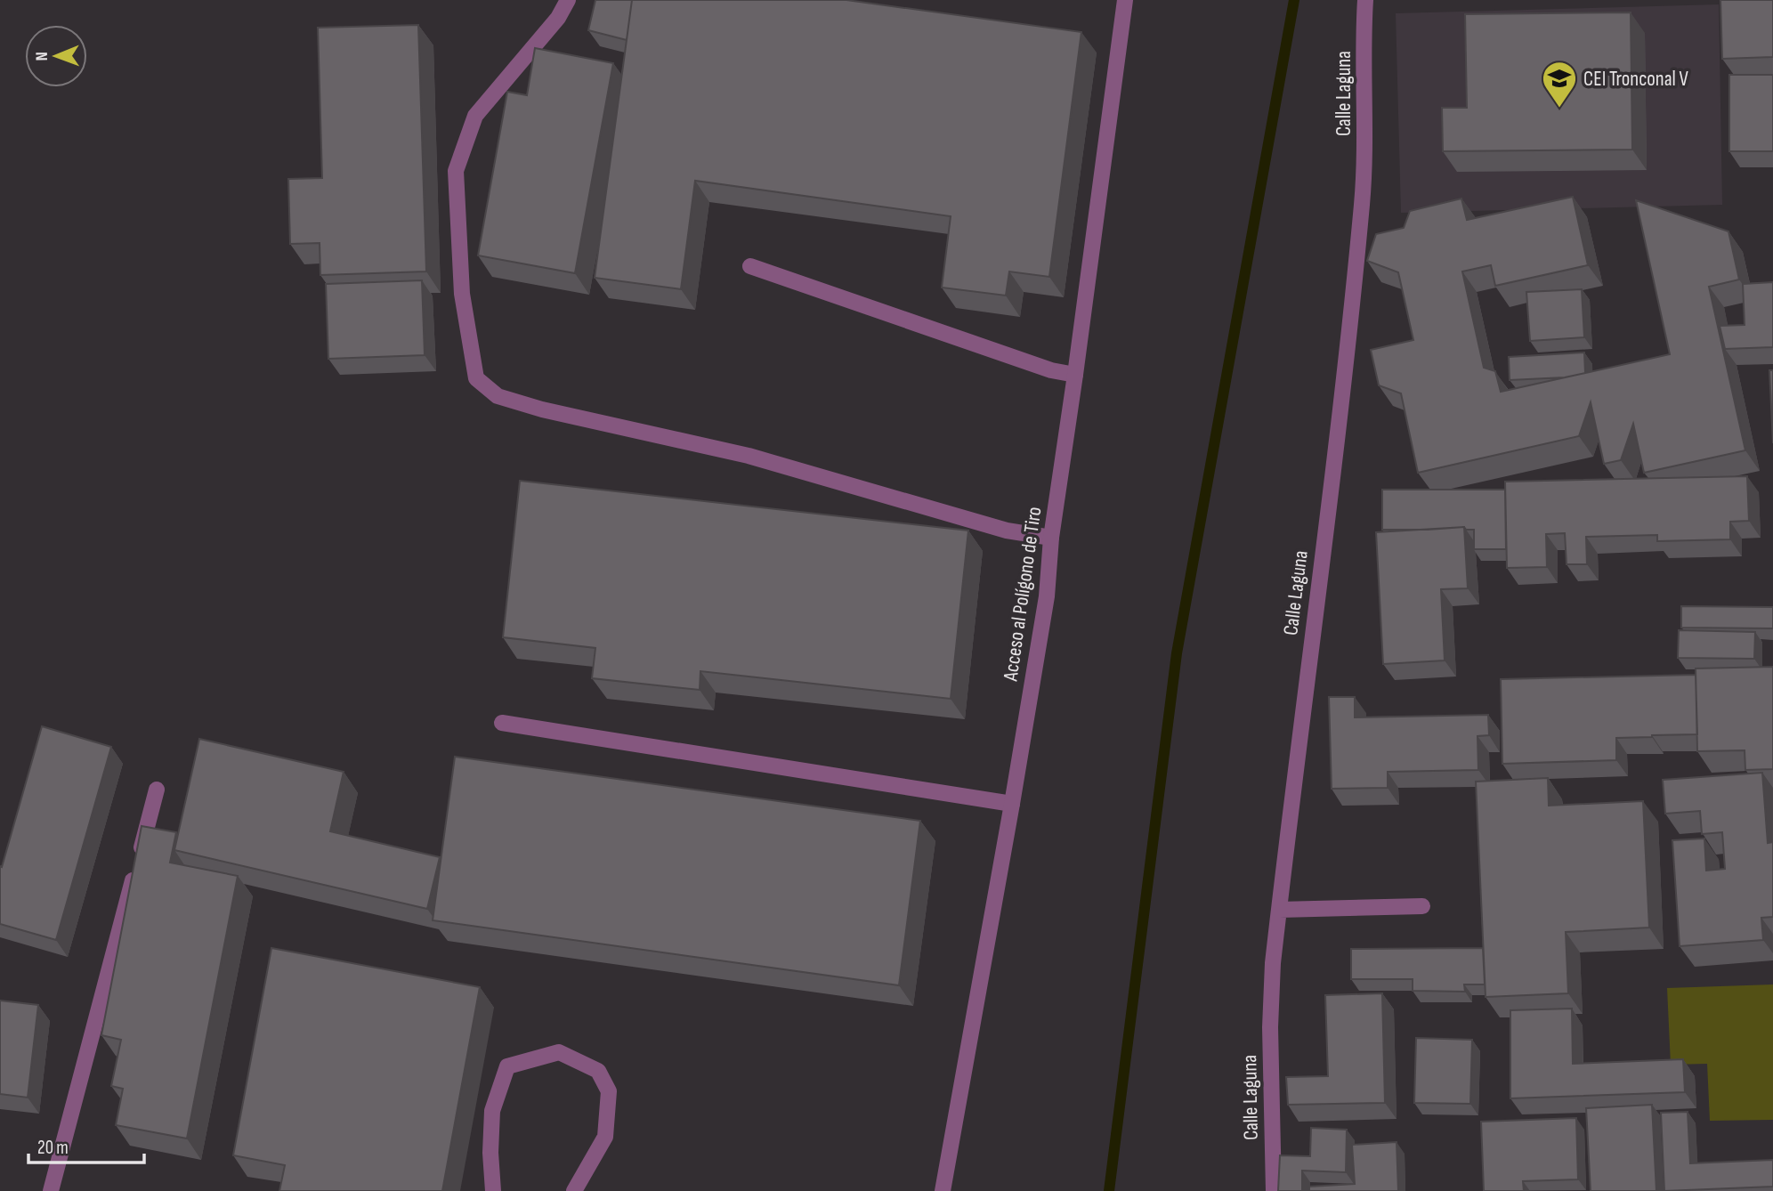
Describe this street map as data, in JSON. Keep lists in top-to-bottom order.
{
  "streets": {
    "street": ["Calle Laguna", "Acceso al Polígono de Tiro"]
  },
  "places": {
    "school or university": ["CEI Tronconal V"]
  },
  "scale_bar": "20 m",
  "north": "left"
}
